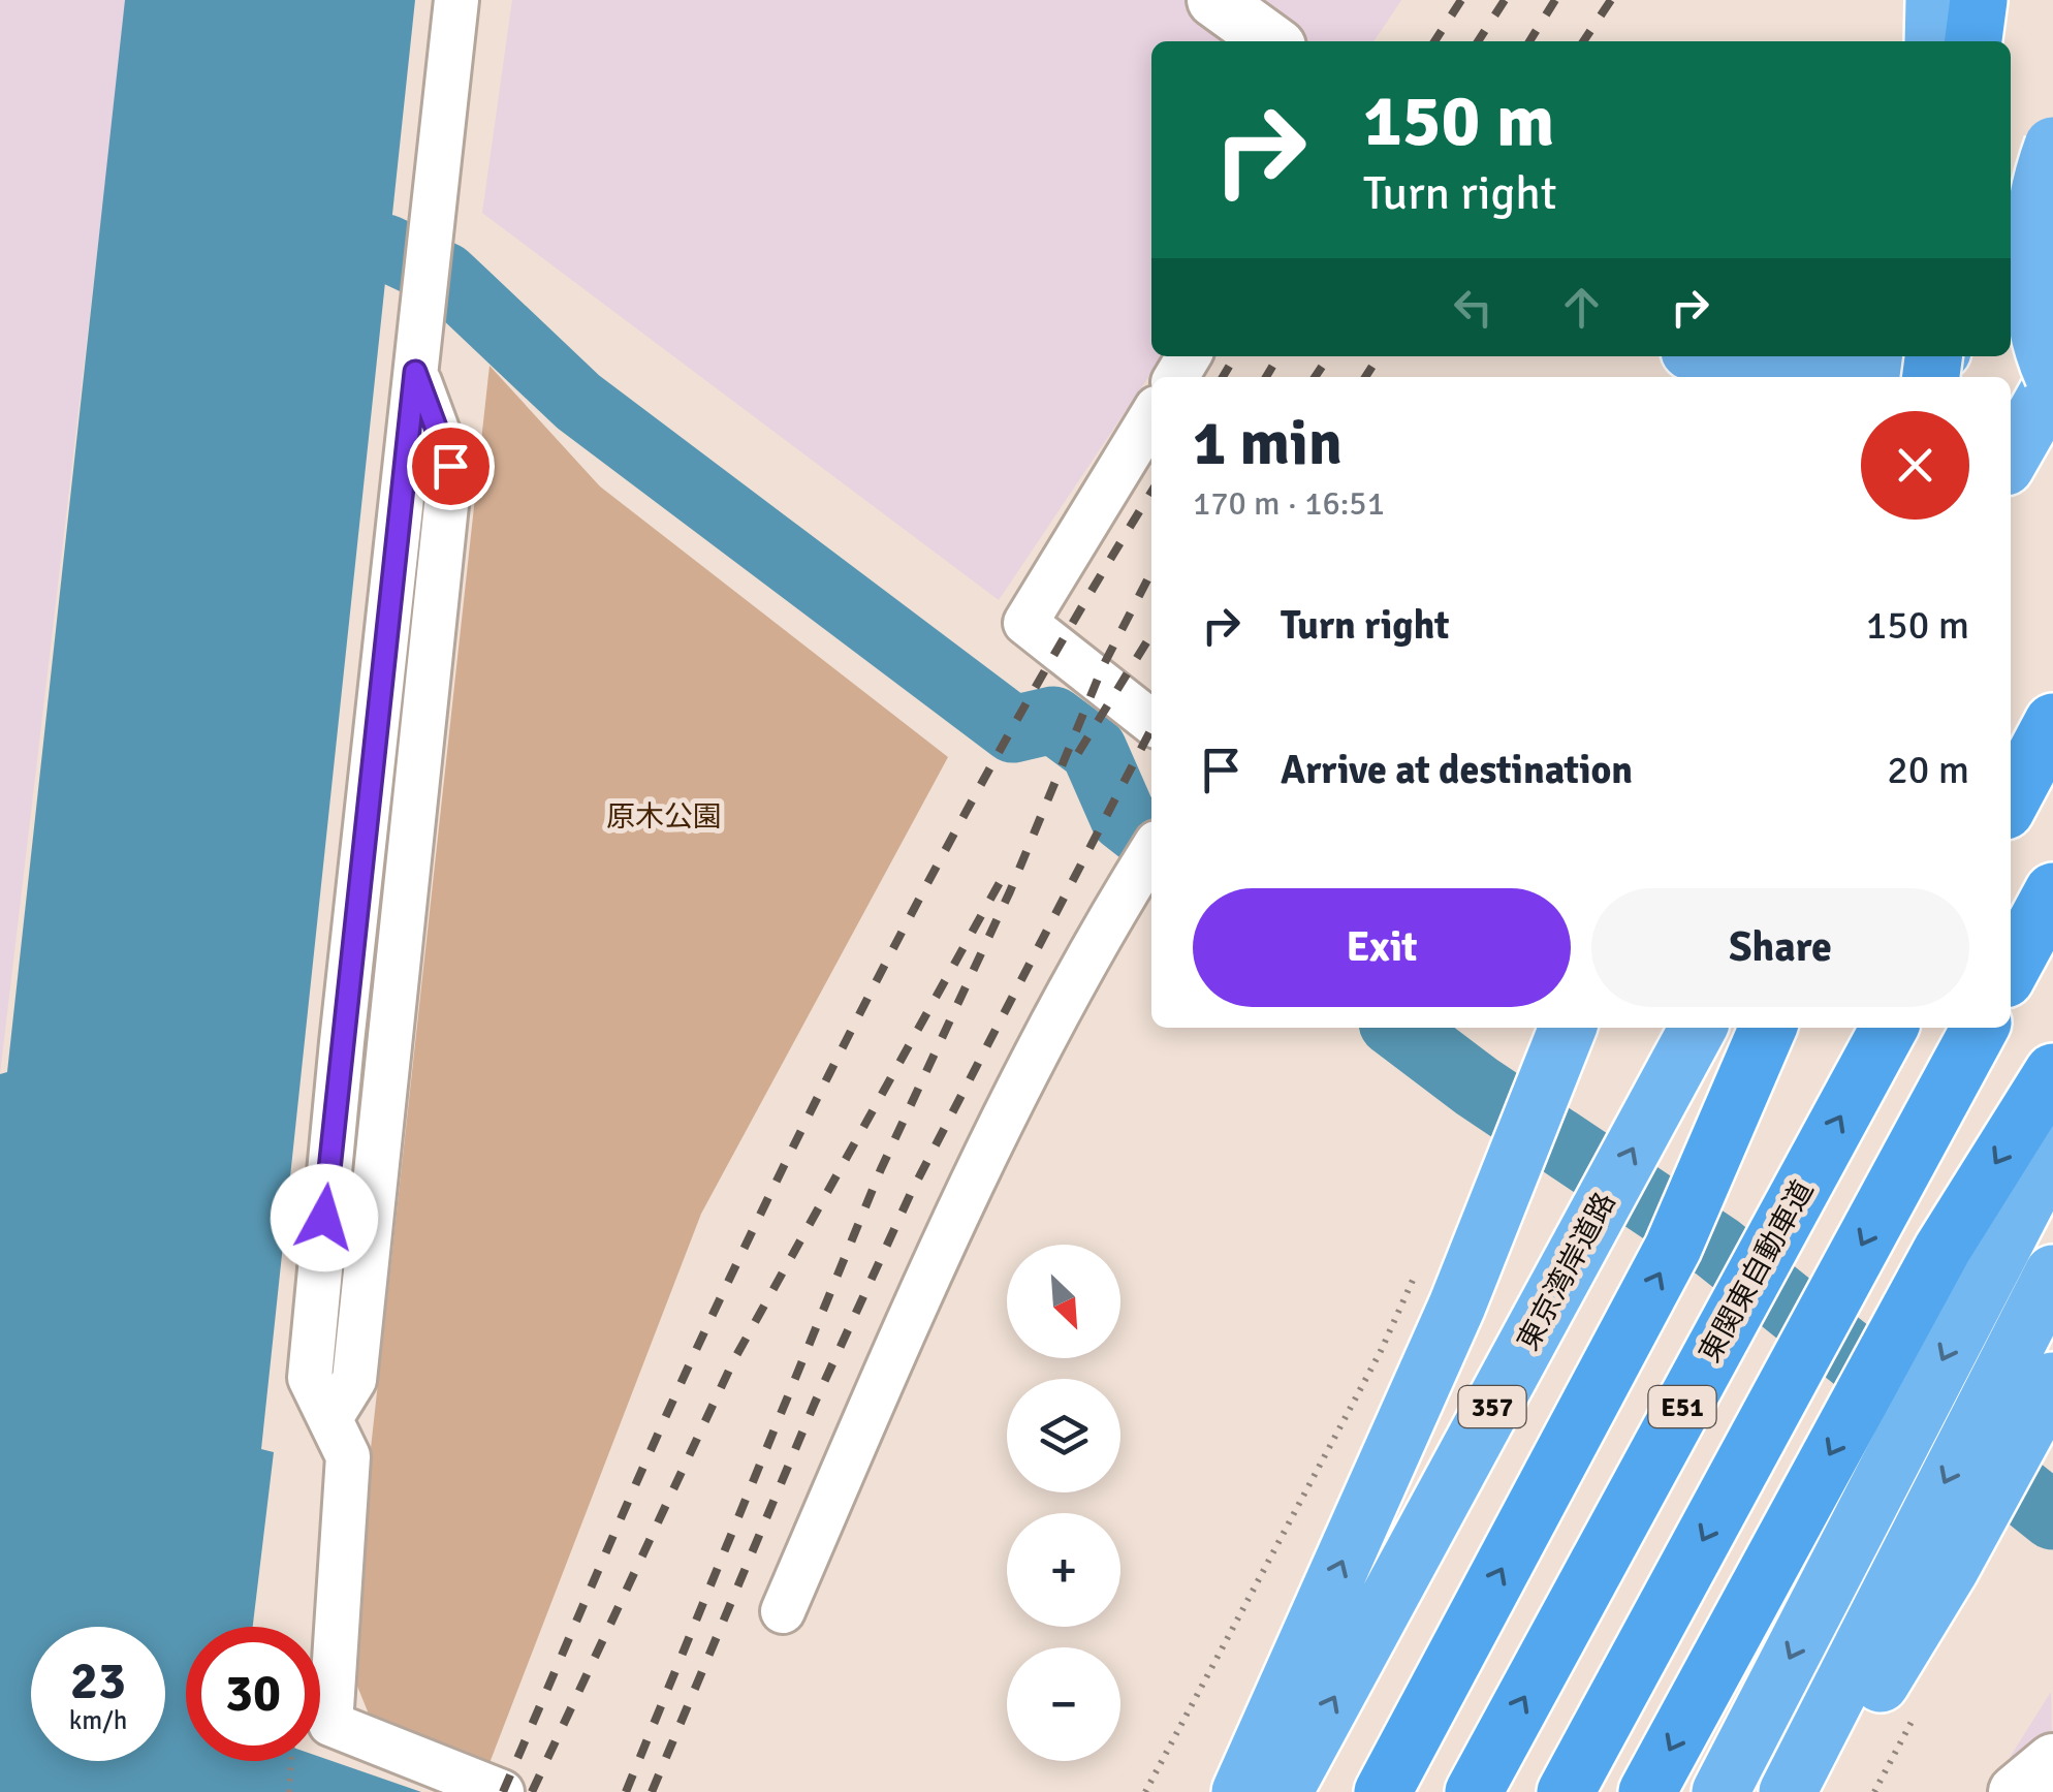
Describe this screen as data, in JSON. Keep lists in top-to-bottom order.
{
  "streets": {
    "highway": [
      "東京湾岸道路",
      "東関東自動車道",
      "357",
      "E51"
    ]
  },
  "parks": ["原木公園"],
  "north": "bottom right",
  "page": {
    "turn": ["150 m", "Turn right"],
    "heading": ["1 min", "170 m · 16:51"],
    "list": [
      {
        "name": "Turn right",
        "value": "150 m"
      },
      {
        "name": "Arrive at destination",
        "value": "20 m"
      }
    ],
    "buttons": ["Exit", "Share"],
    "map_buttons": ["+", "−"],
    "speed": "23 km/h",
    "limit": "30"
  }
}
